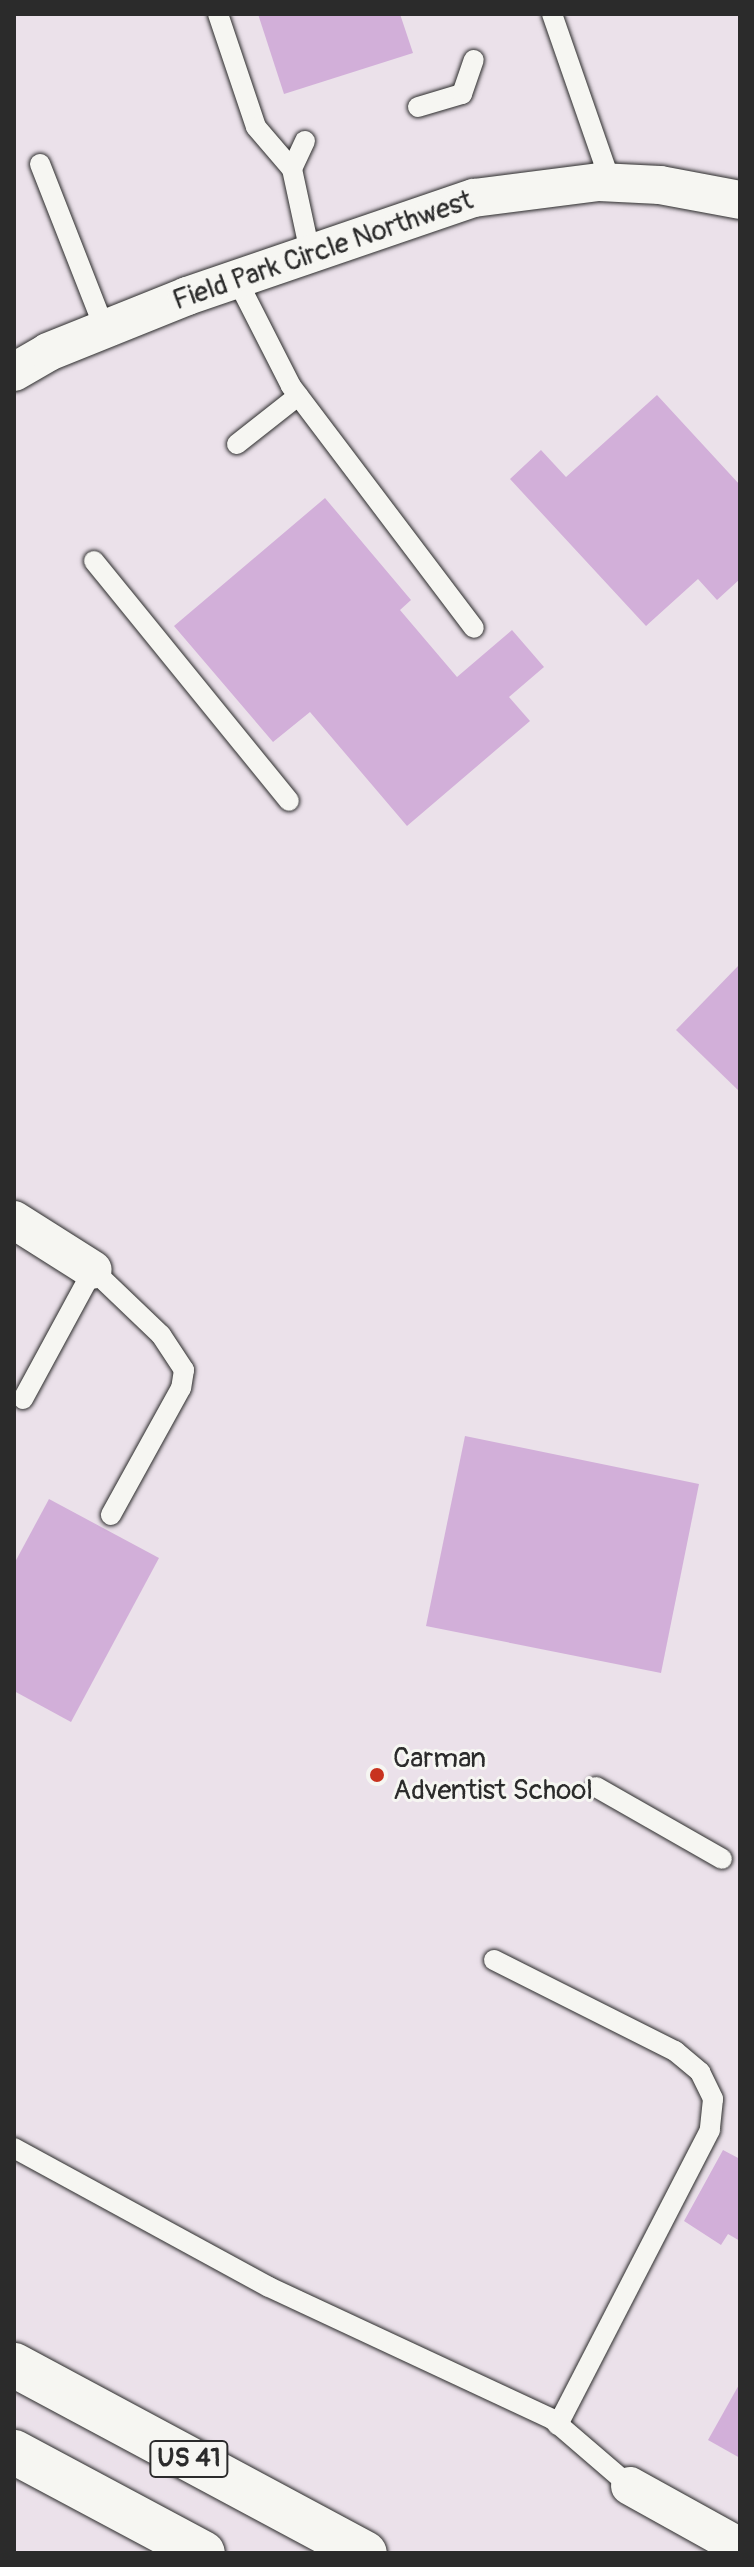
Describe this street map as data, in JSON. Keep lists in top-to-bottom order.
{
  "streets": {
    "main road": ["US 41"],
    "street": ["Field Park Circle Northwest"]
  },
  "places": ["Carman Adventist School"]
}
